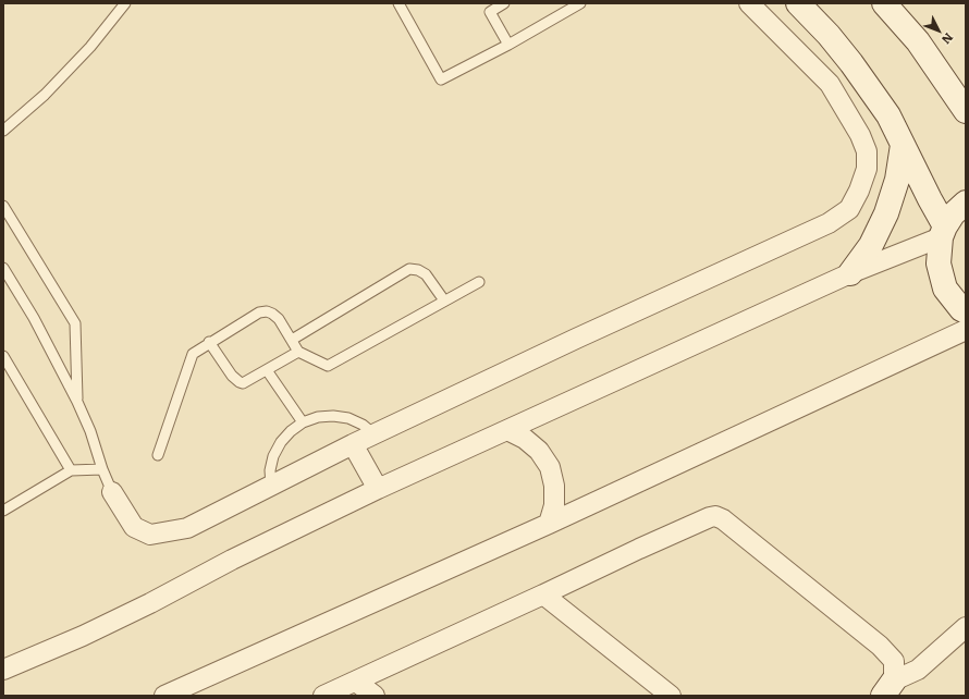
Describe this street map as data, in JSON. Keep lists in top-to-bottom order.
{
  "north": "bottom right"
}
